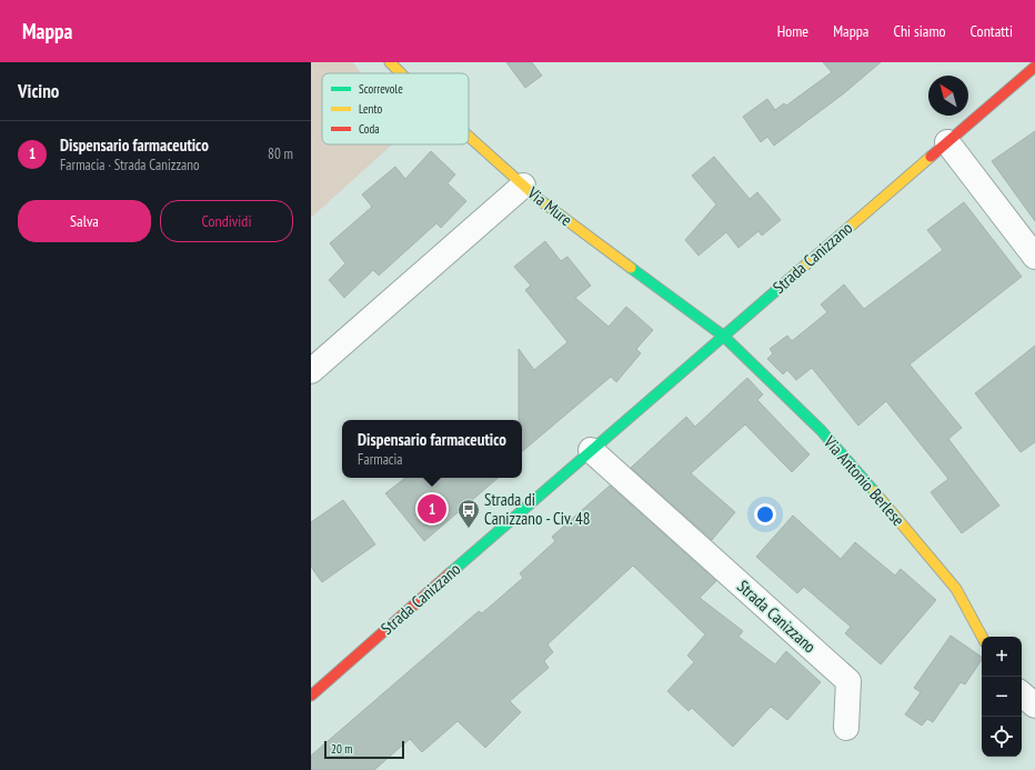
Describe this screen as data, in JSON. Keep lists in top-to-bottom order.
{
  "streets": {
    "street": ["Via Mure", "Strada Canizzano", "Via Antonio Berlese"]
  },
  "crossings": [
    ["Via Mure", "Strada Canizzano"],
    ["Via Mure", "Via Antonio Berlese"],
    ["Strada Canizzano", "Via Antonio Berlese"]
  ],
  "places": {
    "bus stop": ["Strada di Canizzano - Civ. 48"]
  },
  "legend": ["Scorrevole", "Lento", "Coda"],
  "scale_bar": "20 m",
  "north": "top left",
  "page": {
    "header": "Mappa",
    "nav": [
      "Home",
      "Mappa",
      "Chi siamo",
      "Contatti"
    ],
    "heading": "Vicino",
    "list": [
      {
        "mark": "1",
        "name": "Dispensario farmaceutico",
        "note": "Farmacia · Strada Canizzano",
        "value": "80 m"
      }
    ],
    "buttons": ["Salva", "Condividi"],
    "popup": ["Dispensario farmaceutico", "Farmacia"],
    "pins": "1",
    "map_buttons": ["+", "−"],
    "scale": "20 m"
  }
}
